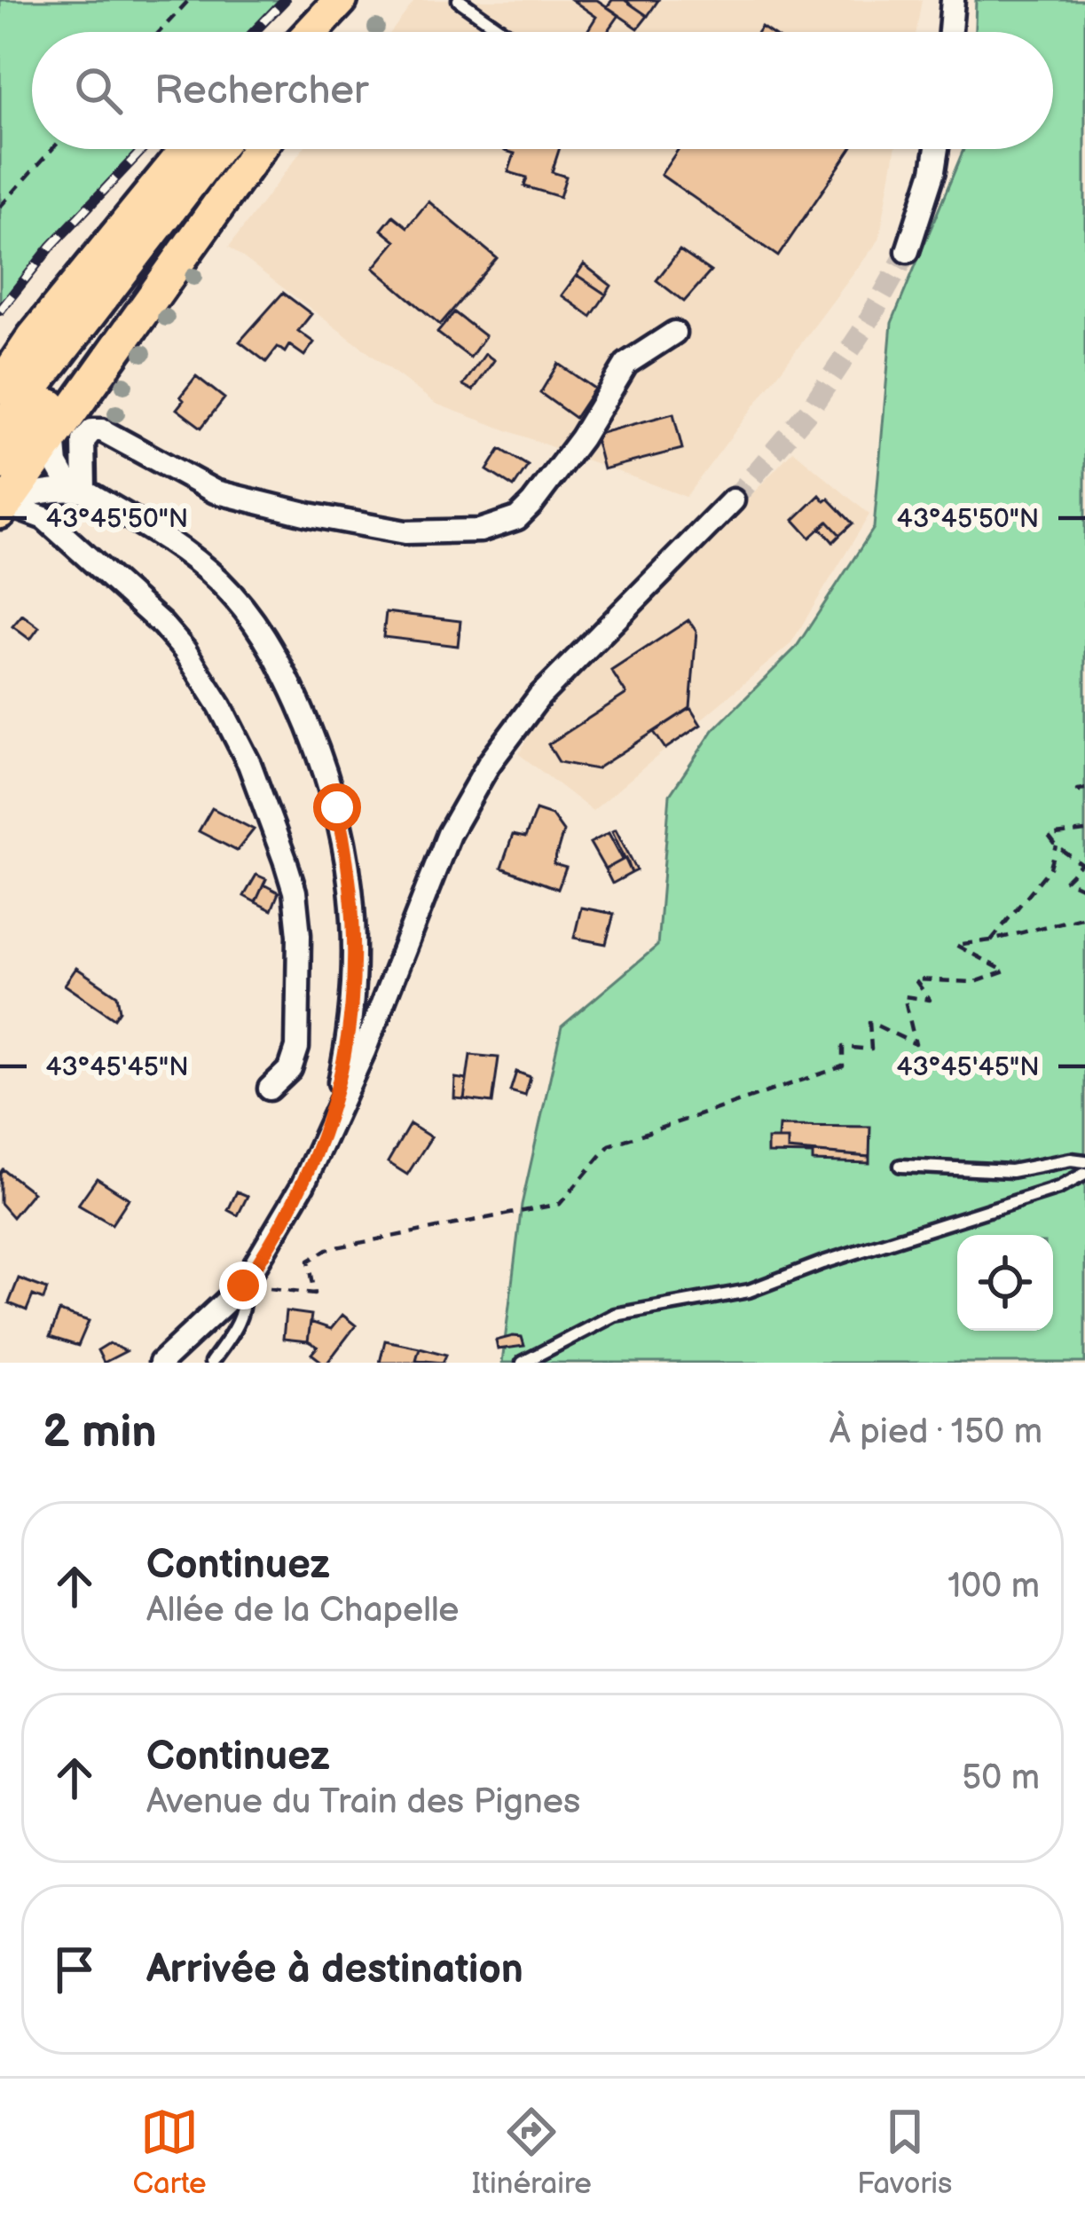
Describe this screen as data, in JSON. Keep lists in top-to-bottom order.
{
  "page": {
    "search": "Rechercher",
    "heading": ["2 min", "À pied · 150 m"],
    "list": [
      ["Continuez", "Allée de la Chapelle", "100 m"],
      ["Continuez", "Avenue du Train des Pignes", "50 m"],
      "Arrivée à destination"
    ],
    "nav": ["Carte", "Itinéraire", "Favoris"]
  },
  "coordinates": ["43°45'50\"N", "43°45'45\"N"]
}
